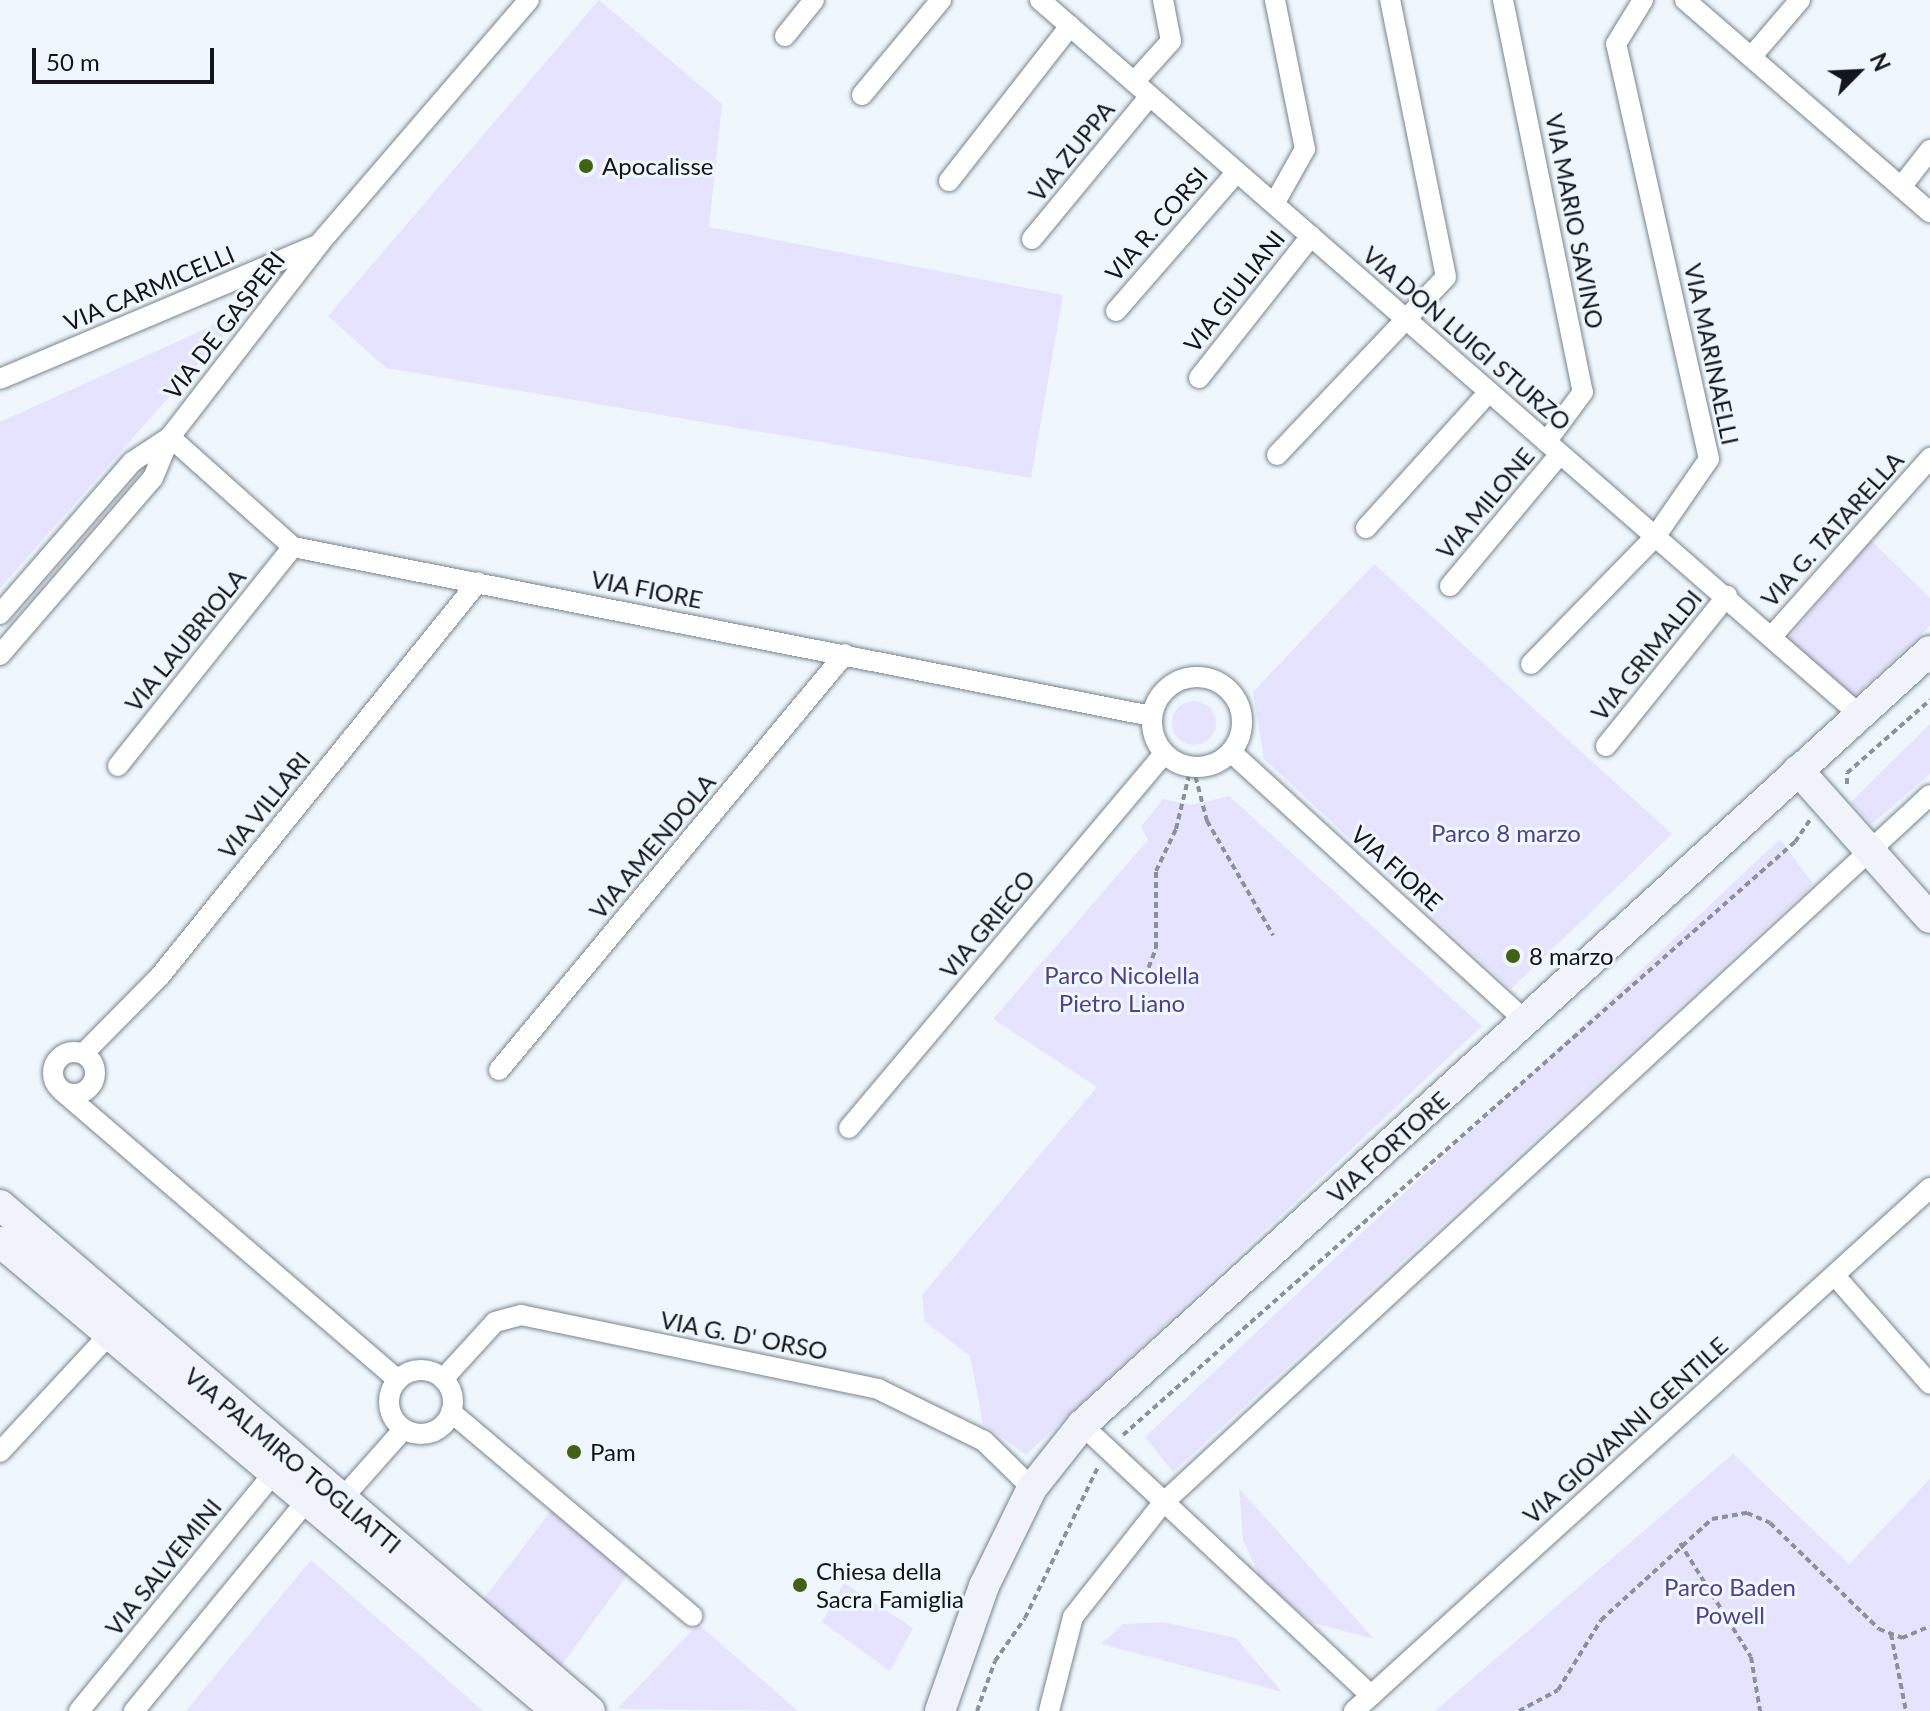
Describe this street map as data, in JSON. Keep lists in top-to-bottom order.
{
  "streets": {
    "street": [
      "VIA ZUPPA",
      "VIA MARIO SAVINO",
      "VIA R. CORSI",
      "VIA CARMICELLI",
      "VIA GIULIANI",
      "VIA DE GASPERI",
      "VIA DON LUIGI STURZO",
      "VIA MARINAELLI",
      "VIA MILONE",
      "VIA G. TATARELLA",
      "VIA FIORE",
      "VIA LAUBRIOLA",
      "VIA GRIMALDI",
      "VIA VILLARI",
      "VIA AMENDOLA",
      "VIA GRIECO",
      "VIA FORTORE",
      "VIA G. D' ORSO",
      "VIA GIOVANNI GENTILE",
      "VIA PALMIRO TOGLIATTI",
      "VIA SALVEMINI"
    ]
  },
  "crossings": [
    ["VIA ZUPPA", "VIA DON LUIGI STURZO"],
    ["VIA MARIO SAVINO", "VIA DON LUIGI STURZO"],
    ["VIA MARIO SAVINO", "VIA MILONE"],
    ["VIA R. CORSI", "VIA DON LUIGI STURZO"],
    ["VIA CARMICELLI", "VIA DE GASPERI"],
    ["VIA GIULIANI", "VIA DON LUIGI STURZO"],
    ["VIA DON LUIGI STURZO", "VIA MARINAELLI"],
    ["VIA DON LUIGI STURZO", "VIA MILONE"],
    ["VIA DON LUIGI STURZO", "VIA G. TATARELLA"],
    ["VIA DON LUIGI STURZO", "VIA GRIMALDI"],
    ["VIA DON LUIGI STURZO", "VIA FORTORE"],
    ["VIA FIORE", "VIA LAUBRIOLA"],
    ["VIA FIORE", "VIA VILLARI"],
    ["VIA FIORE", "VIA AMENDOLA"],
    ["VIA FIORE", "VIA GRIECO"],
    ["VIA FIORE", "VIA FORTORE"],
    ["VIA FORTORE", "VIA G. D' ORSO"],
    ["VIA PALMIRO TOGLIATTI", "VIA SALVEMINI"]
  ],
  "parks": ["Parco 8 marzo", "Parco Nicolella Pietro Liano", "Parco Baden Powell"],
  "places": [
    "Apocalisse",
    "8 marzo",
    "Pam",
    "Chiesa della Sacra Famiglia"
  ],
  "scale_bar": "50 m",
  "north": "top right"
}
